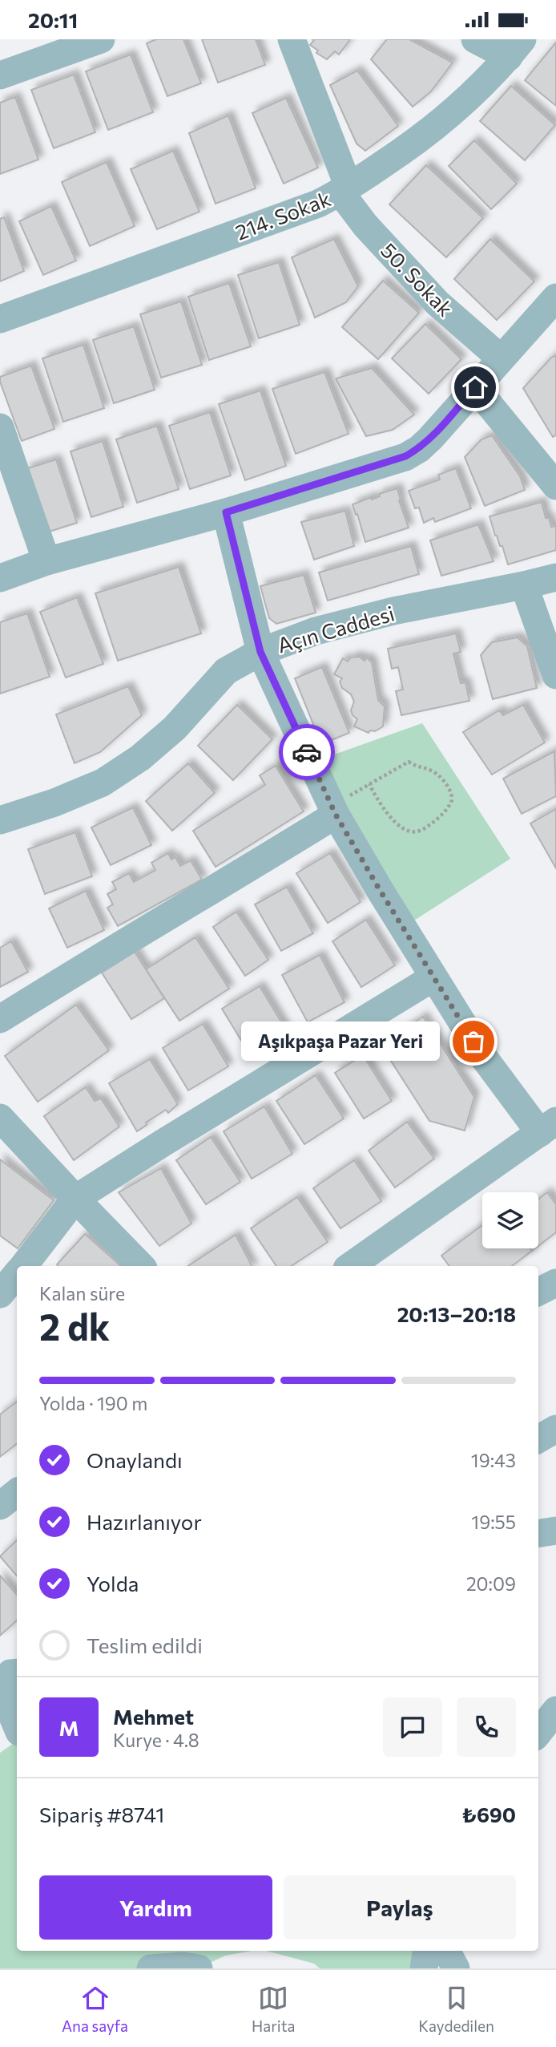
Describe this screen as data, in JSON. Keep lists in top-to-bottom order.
{
  "streets": {
    "street": ["214. Sokak", "50. Sokak", "Açın Caddesi"]
  },
  "crossings": [
    ["214. Sokak", "50. Sokak"]
  ],
  "places": ["Aşıkpaşa Pazar Yeri"],
  "page": {
    "status": "20:11",
    "bubble": "Aşıkpaşa Pazar Yeri",
    "heading": ["2 dk", "Kalan süre", "20:13–20:18"],
    "panel": [
      "Mehmet",
      "Kurye · 4.8",
      "Sipariş #8741",
      "₺690"
    ],
    "bar": "Yolda · 190 m",
    "list": [
      ["Onaylandı", "19:43"],
      ["Hazırlanıyor", "19:55"],
      ["Yolda", "20:09"],
      "Teslim edildi"
    ],
    "round": "M",
    "buttons": ["Yardım", "Paylaş"],
    "tabs": ["Ana sayfa", "Harita", "Kaydedilen"]
  }
}
